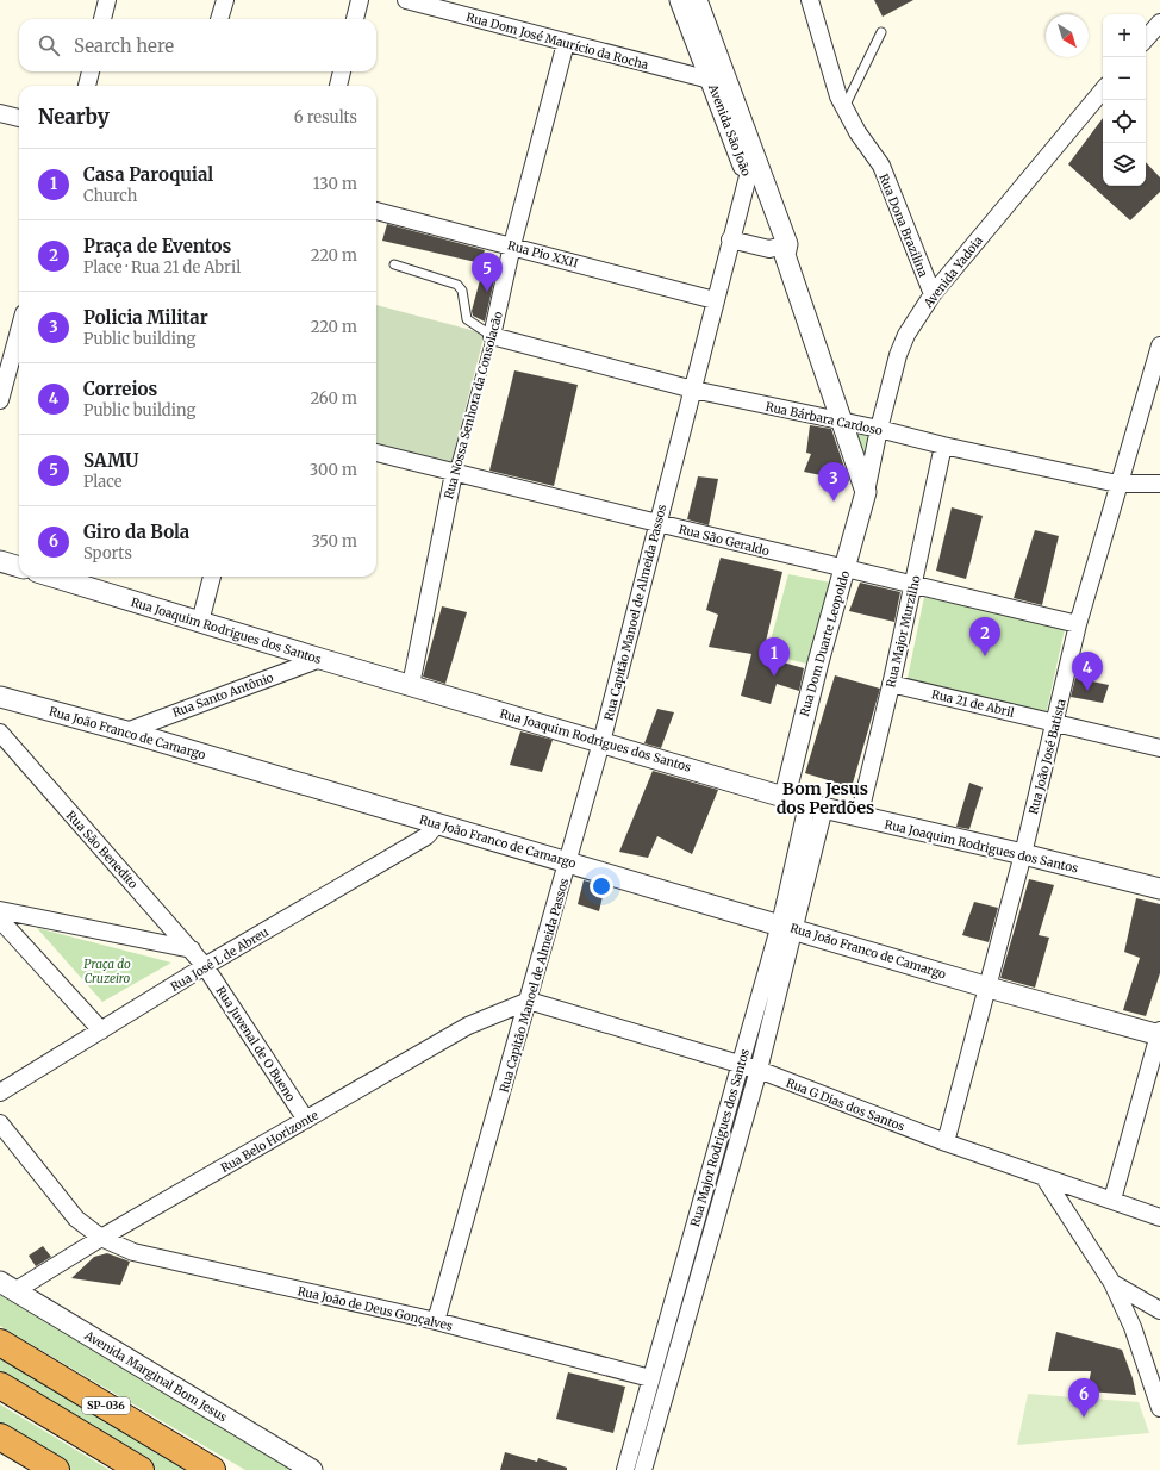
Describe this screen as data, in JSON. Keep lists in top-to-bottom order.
{
  "streets": {
    "highway": ["SP-036"],
    "street": [
      "Rua Dom José Maurício da Rocha",
      "Avenida São João",
      "Rua Dona Brazilina",
      "Rua Pio XXII",
      "Avenida Yadoia",
      "Rua Nossa Senhora da Consolacão",
      "Rua Bárbara Cardoso",
      "Rua São Geraldo",
      "Rua Capitão Manoel de Almeida Passos",
      "Rua Joaquim Rodrigues dos Santos",
      "Rua Major Murzilho",
      "Rua Dom Duarte Leopoldo",
      "Rua Santo Antônio",
      "Rua 21 de Abril",
      "Rua João Franco de Camargo",
      "Rua João José Batista",
      "Rua São Benedito",
      "Rua José L de Abreu",
      "Rua Juvenal de O Bueno",
      "Rua G Dias dos Santos",
      "Rua Major Rodrigues dos Santos",
      "Rua Belo Horizonte",
      "Rua João de Deus Gonçalves",
      "Avenida Marginal Bom Jesus"
    ]
  },
  "crossings": [
    ["Rua Dom José Maurício da Rocha", "Avenida São João"],
    ["Rua Dom José Maurício da Rocha", "Rua Nossa Senhora da Consolacão"],
    ["Avenida São João", "Avenida Yadoia"],
    ["Avenida São João", "Rua Bárbara Cardoso"],
    ["Avenida São João", "Rua Capitão Manoel de Almeida Passos"],
    ["Avenida São João", "Rua Dom Duarte Leopoldo"],
    ["Rua Dona Brazilina", "Avenida Yadoia"],
    ["Rua Pio XXII", "Rua Nossa Senhora da Consolacão"],
    ["Rua Pio XXII", "Rua Capitão Manoel de Almeida Passos"],
    ["Avenida Yadoia", "Rua Bárbara Cardoso"],
    ["Avenida Yadoia", "Rua Dom Duarte Leopoldo"],
    ["Rua Nossa Senhora da Consolacão", "Rua Bárbara Cardoso"],
    ["Rua Nossa Senhora da Consolacão", "Rua São Geraldo"],
    ["Rua Nossa Senhora da Consolacão", "Rua Joaquim Rodrigues dos Santos"],
    ["Rua Bárbara Cardoso", "Rua Capitão Manoel de Almeida Passos"],
    ["Rua Bárbara Cardoso", "Rua Major Murzilho"],
    ["Rua Bárbara Cardoso", "Rua João José Batista"],
    ["Rua São Geraldo", "Rua Capitão Manoel de Almeida Passos"],
    ["Rua São Geraldo", "Rua Major Murzilho"],
    ["Rua São Geraldo", "Rua Dom Duarte Leopoldo"],
    ["Rua São Geraldo", "Rua João José Batista"],
    ["Rua Capitão Manoel de Almeida Passos", "Rua Joaquim Rodrigues dos Santos"],
    ["Rua Capitão Manoel de Almeida Passos", "Rua João Franco de Camargo"],
    ["Rua Capitão Manoel de Almeida Passos", "Rua G Dias dos Santos"],
    ["Rua Capitão Manoel de Almeida Passos", "Rua Belo Horizonte"],
    ["Rua Capitão Manoel de Almeida Passos", "Rua João de Deus Gonçalves"],
    ["Rua Joaquim Rodrigues dos Santos", "Rua Major Murzilho"],
    ["Rua Joaquim Rodrigues dos Santos", "Rua Dom Duarte Leopoldo"],
    ["Rua Joaquim Rodrigues dos Santos", "Rua Santo Antônio"],
    ["Rua Joaquim Rodrigues dos Santos", "Rua João José Batista"],
    ["Rua Joaquim Rodrigues dos Santos", "Rua Major Rodrigues dos Santos"],
    ["Rua Major Murzilho", "Rua 21 de Abril"],
    ["Rua Santo Antônio", "Rua João Franco de Camargo"],
    ["Rua 21 de Abril", "Rua João José Batista"],
    ["Rua João Franco de Camargo", "Rua João José Batista"],
    ["Rua João Franco de Camargo", "Rua José L de Abreu"],
    ["Rua João Franco de Camargo", "Rua Major Rodrigues dos Santos"],
    ["Rua João José Batista", "Rua G Dias dos Santos"],
    ["Rua São Benedito", "Rua José L de Abreu"],
    ["Rua São Benedito", "Rua Juvenal de O Bueno"],
    ["Rua José L de Abreu", "Rua Juvenal de O Bueno"],
    ["Rua Juvenal de O Bueno", "Rua Belo Horizonte"],
    ["Rua G Dias dos Santos", "Rua Major Rodrigues dos Santos"],
    ["Rua G Dias dos Santos", "Rua Belo Horizonte"],
    ["Rua Major Rodrigues dos Santos", "Rua João de Deus Gonçalves"],
    ["Rua Belo Horizonte", "Rua João de Deus Gonçalves"],
    ["Rua Belo Horizonte", "Avenida Marginal Bom Jesus"]
  ],
  "districts": ["Bom Jesus dos Perdões"],
  "parks": ["Praça do Cruzeiro"],
  "north": "bottom right",
  "page": {
    "map_buttons": ["+", "−"],
    "search": "Search here",
    "heading": ["Nearby", "6 results"],
    "list": [
      {
        "mark": "1",
        "name": "Casa Paroquial",
        "note": "Church",
        "value": "130 m"
      },
      {
        "mark": "2",
        "name": "Praça de Eventos",
        "note": "Place · Rua 21 de Abril",
        "value": "220 m"
      },
      {
        "mark": "3",
        "name": "Policia Militar",
        "note": "Public building",
        "value": "220 m"
      },
      {
        "mark": "4",
        "name": "Correios",
        "note": "Public building",
        "value": "260 m"
      },
      {
        "mark": "5",
        "name": "SAMU",
        "note": "Place",
        "value": "300 m"
      },
      {
        "mark": "6",
        "name": "Giro da Bola",
        "note": "Sports",
        "value": "350 m"
      }
    ],
    "pins": [
      "5",
      "3",
      "2",
      "1",
      "4",
      "6"
    ]
  }
}
